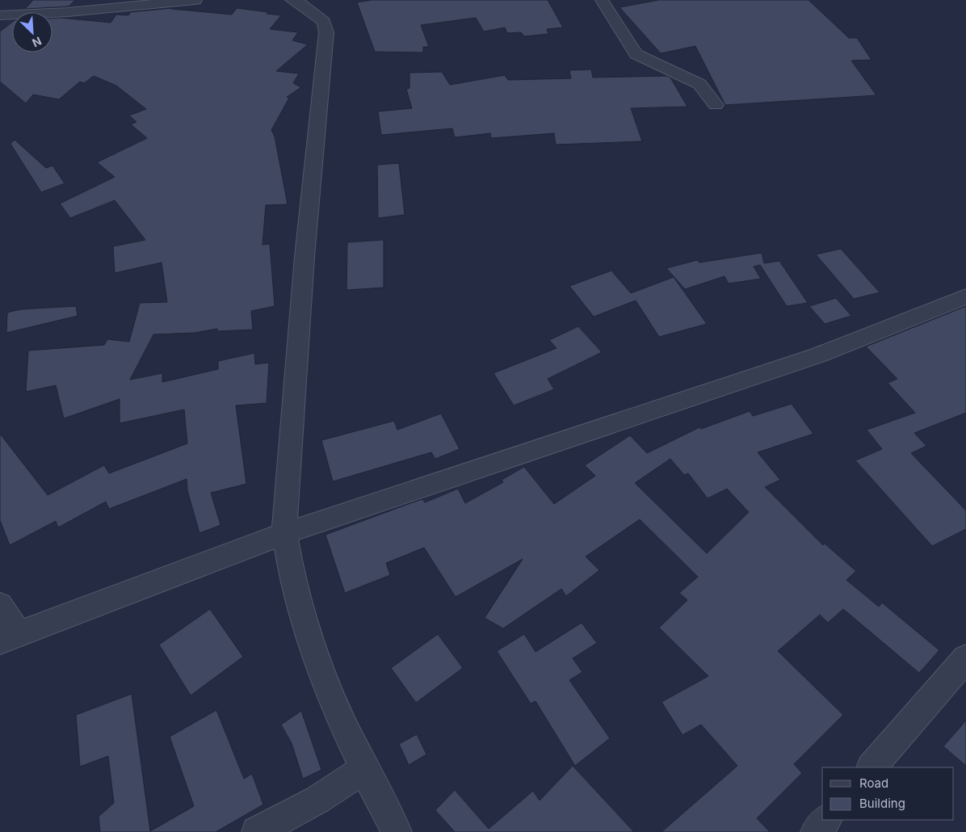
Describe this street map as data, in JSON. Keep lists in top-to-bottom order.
{
  "legend": ["Road", "Building"],
  "north": "bottom right"
}
